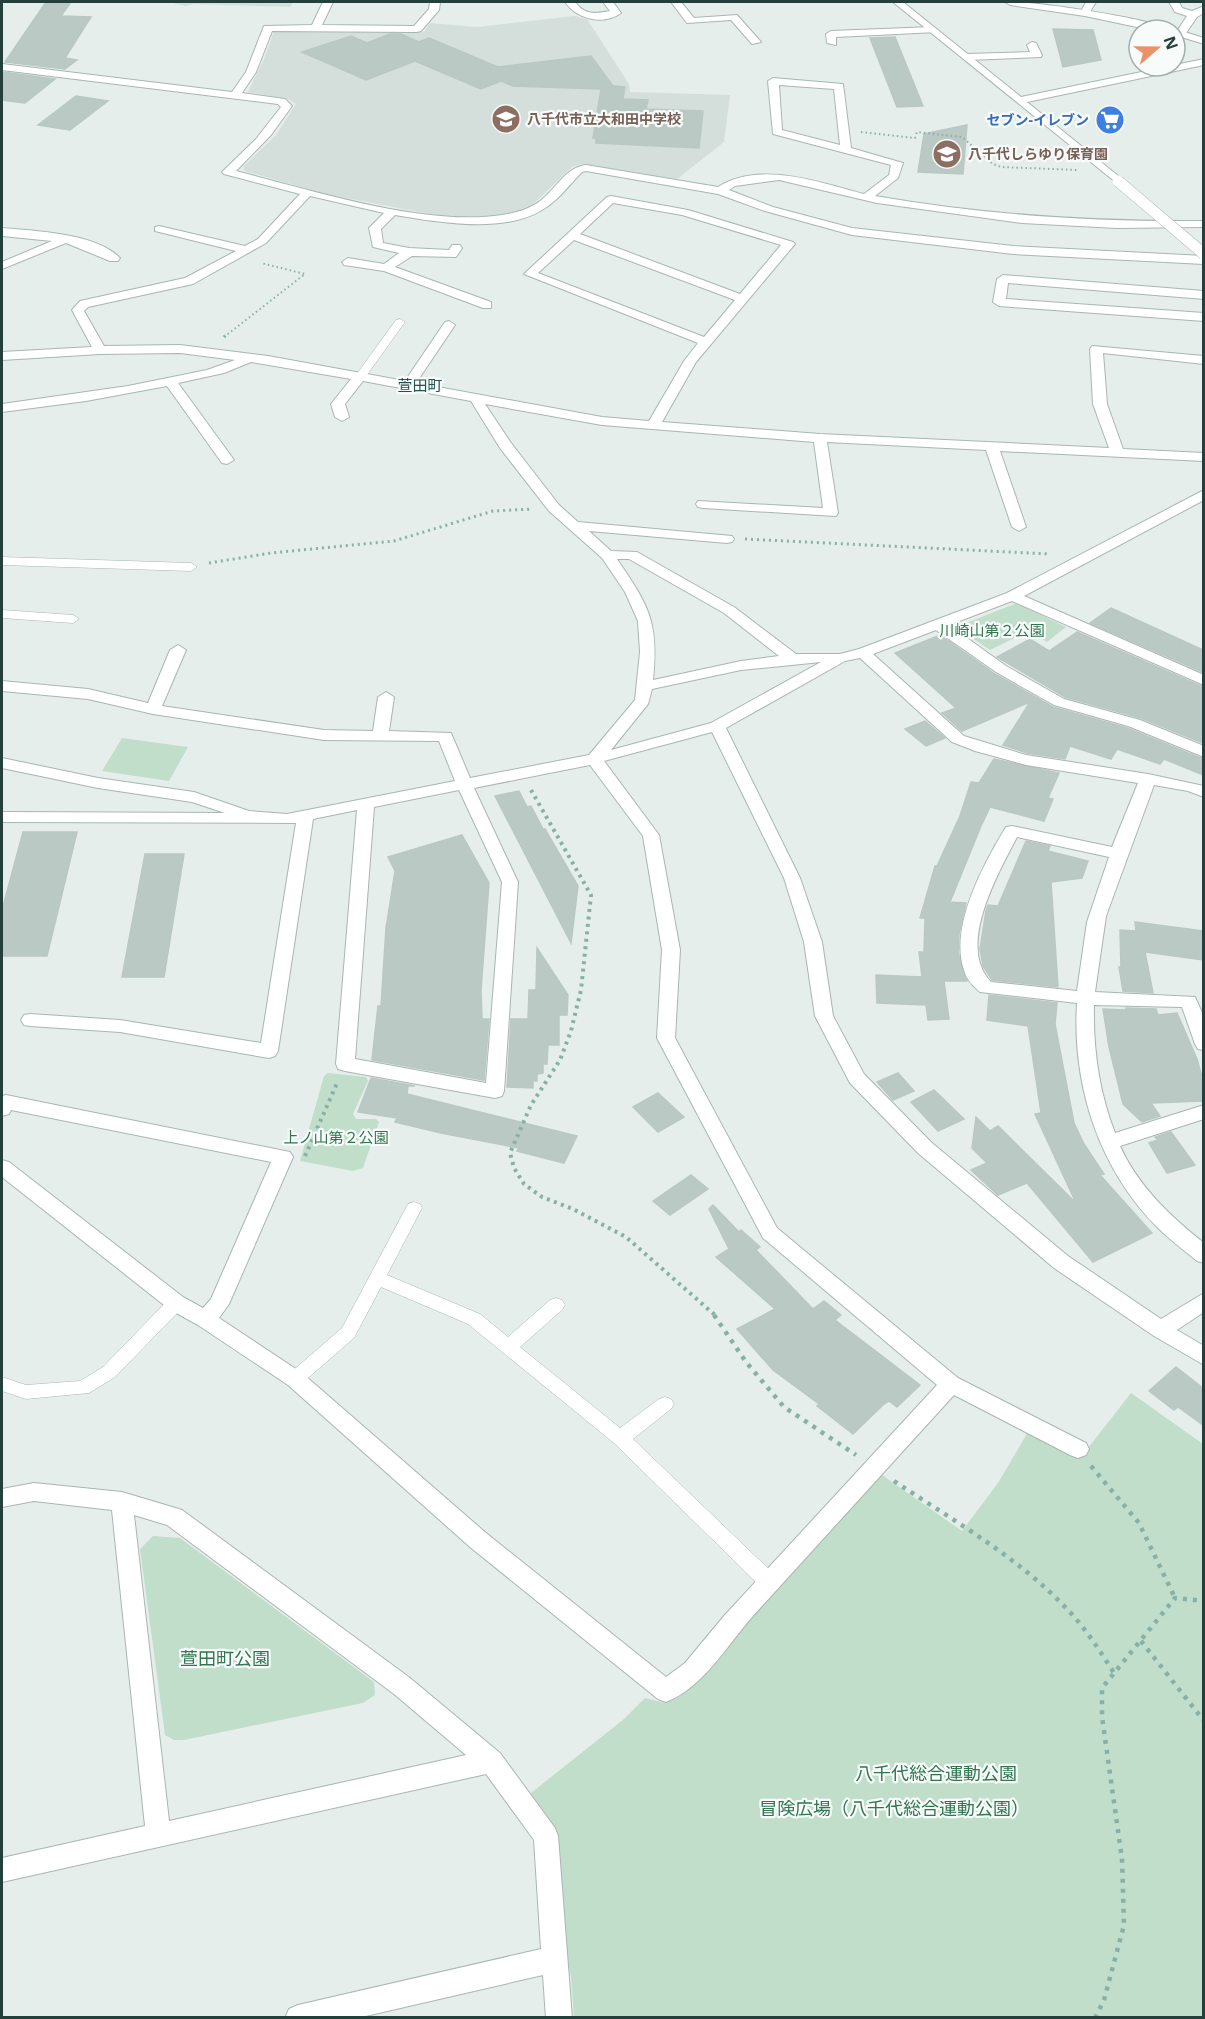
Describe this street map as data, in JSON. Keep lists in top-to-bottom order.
{
  "districts": ["萱田町"],
  "parks": [
    "川崎山第２公園",
    "上ノ山第２公園",
    "萱田町公園",
    "八千代総合運動公園",
    "冒険広場（八千代総合運動公園）"
  ],
  "places": {
    "school or university": ["八千代市立大和田中学校", "八千代しらゆり保育園"],
    "supermarket": ["セブン-イレブン"]
  },
  "north": "right"
}
